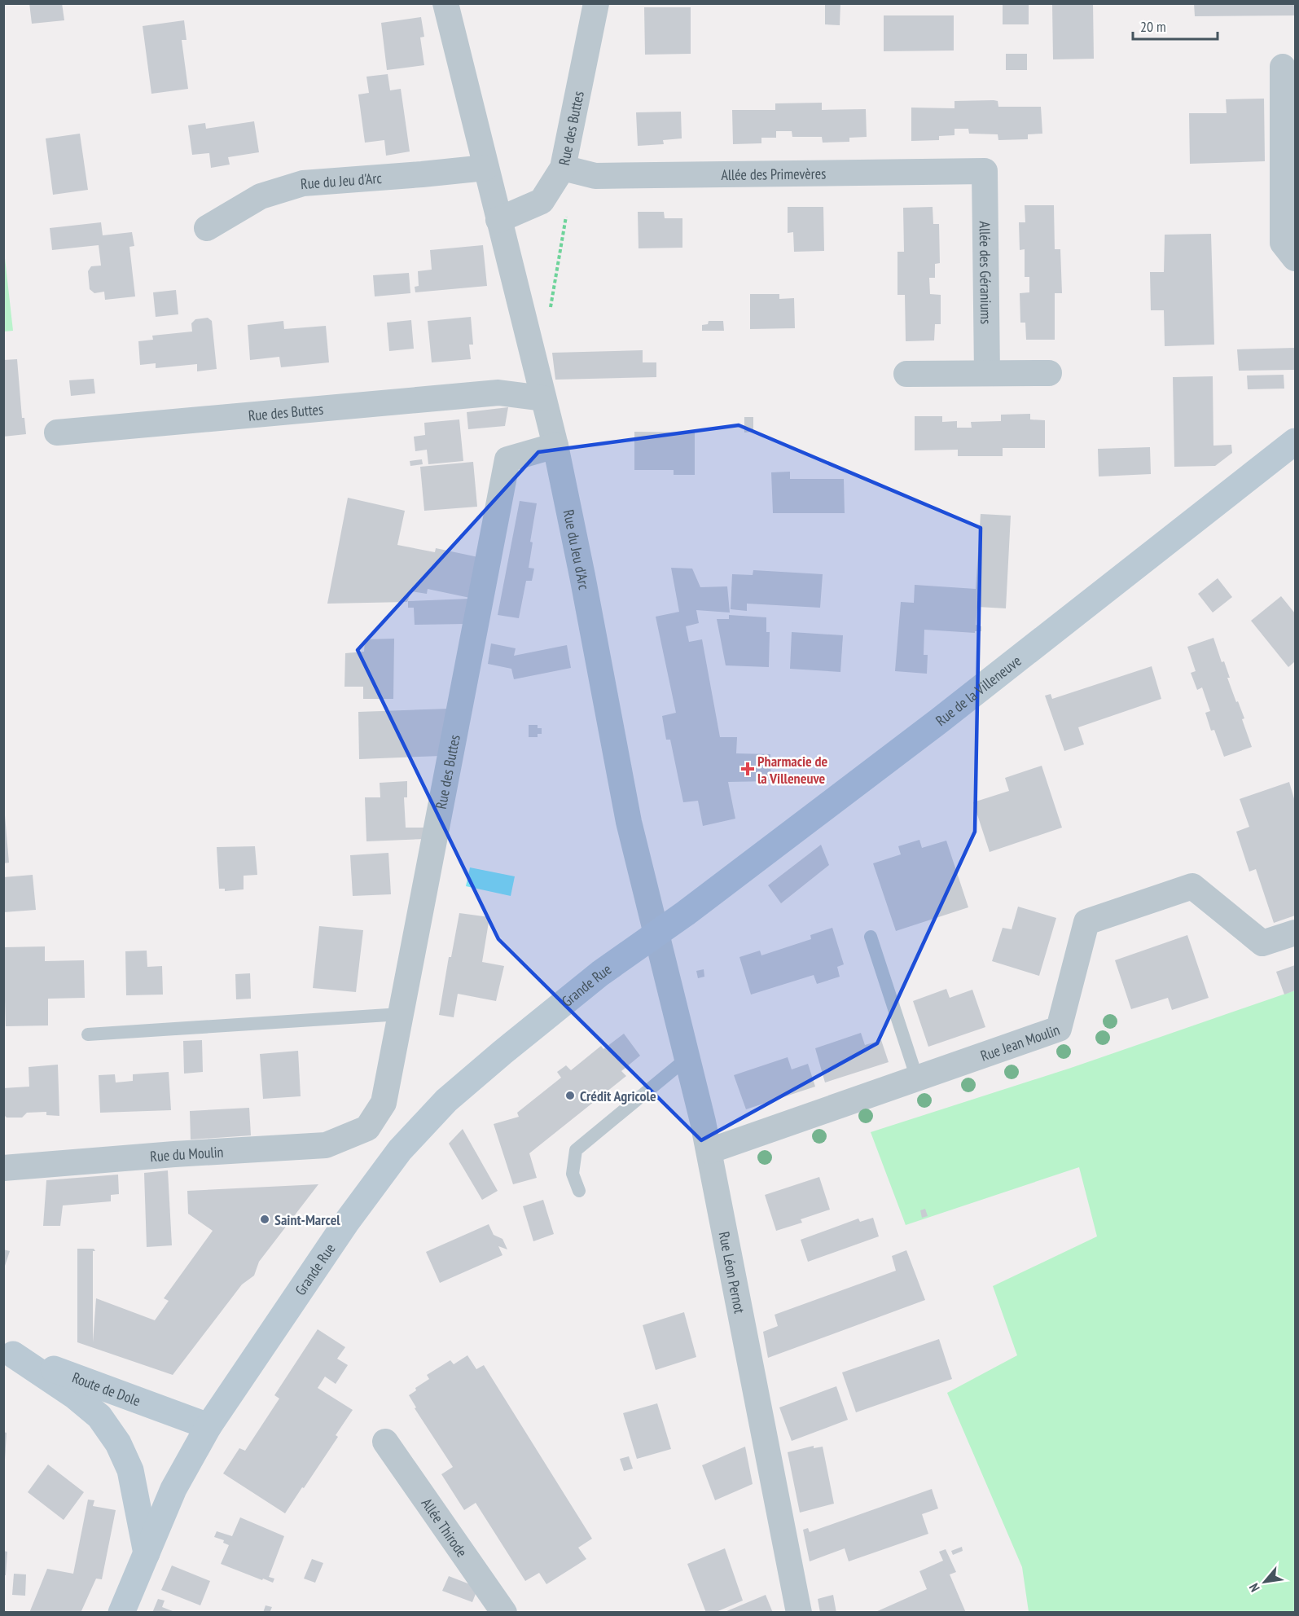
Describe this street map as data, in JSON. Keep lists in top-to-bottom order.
{
  "streets": {
    "main road": ["Rue de la Villeneuve", "Grande Rue", "Route de Dole"],
    "street": [
      "Rue des Buttes",
      "Allée des Primevères",
      "Rue du Jeu d'Arc",
      "Allée des Géraniums",
      "Rue Jean Moulin",
      "Rue du Moulin",
      "Rue Léon Pernot",
      "Allée Thirode"
    ]
  },
  "crossings": [
    ["Rue des Buttes", "Allée des Primevères"],
    ["Rue des Buttes", "Rue du Jeu d'Arc"],
    ["Rue des Buttes", "Rue du Moulin"],
    ["Allée des Primevères", "Allée des Géraniums"],
    ["Rue du Jeu d'Arc", "Rue de la Villeneuve"],
    ["Rue du Jeu d'Arc", "Grande Rue"],
    ["Rue du Jeu d'Arc", "Rue Léon Pernot"],
    ["Rue de la Villeneuve", "Grande Rue"],
    ["Rue de la Villeneuve", "Rue Léon Pernot"],
    ["Grande Rue", "Rue Léon Pernot"],
    ["Grande Rue", "Route de Dole"],
    ["Rue Jean Moulin", "Rue Léon Pernot"]
  ],
  "places": {
    "health": ["Pharmacie de la Villeneuve"],
    "other": ["Crédit Agricole", "Saint-Marcel"]
  },
  "scale_bar": "20 m",
  "north": "bottom left"
}
